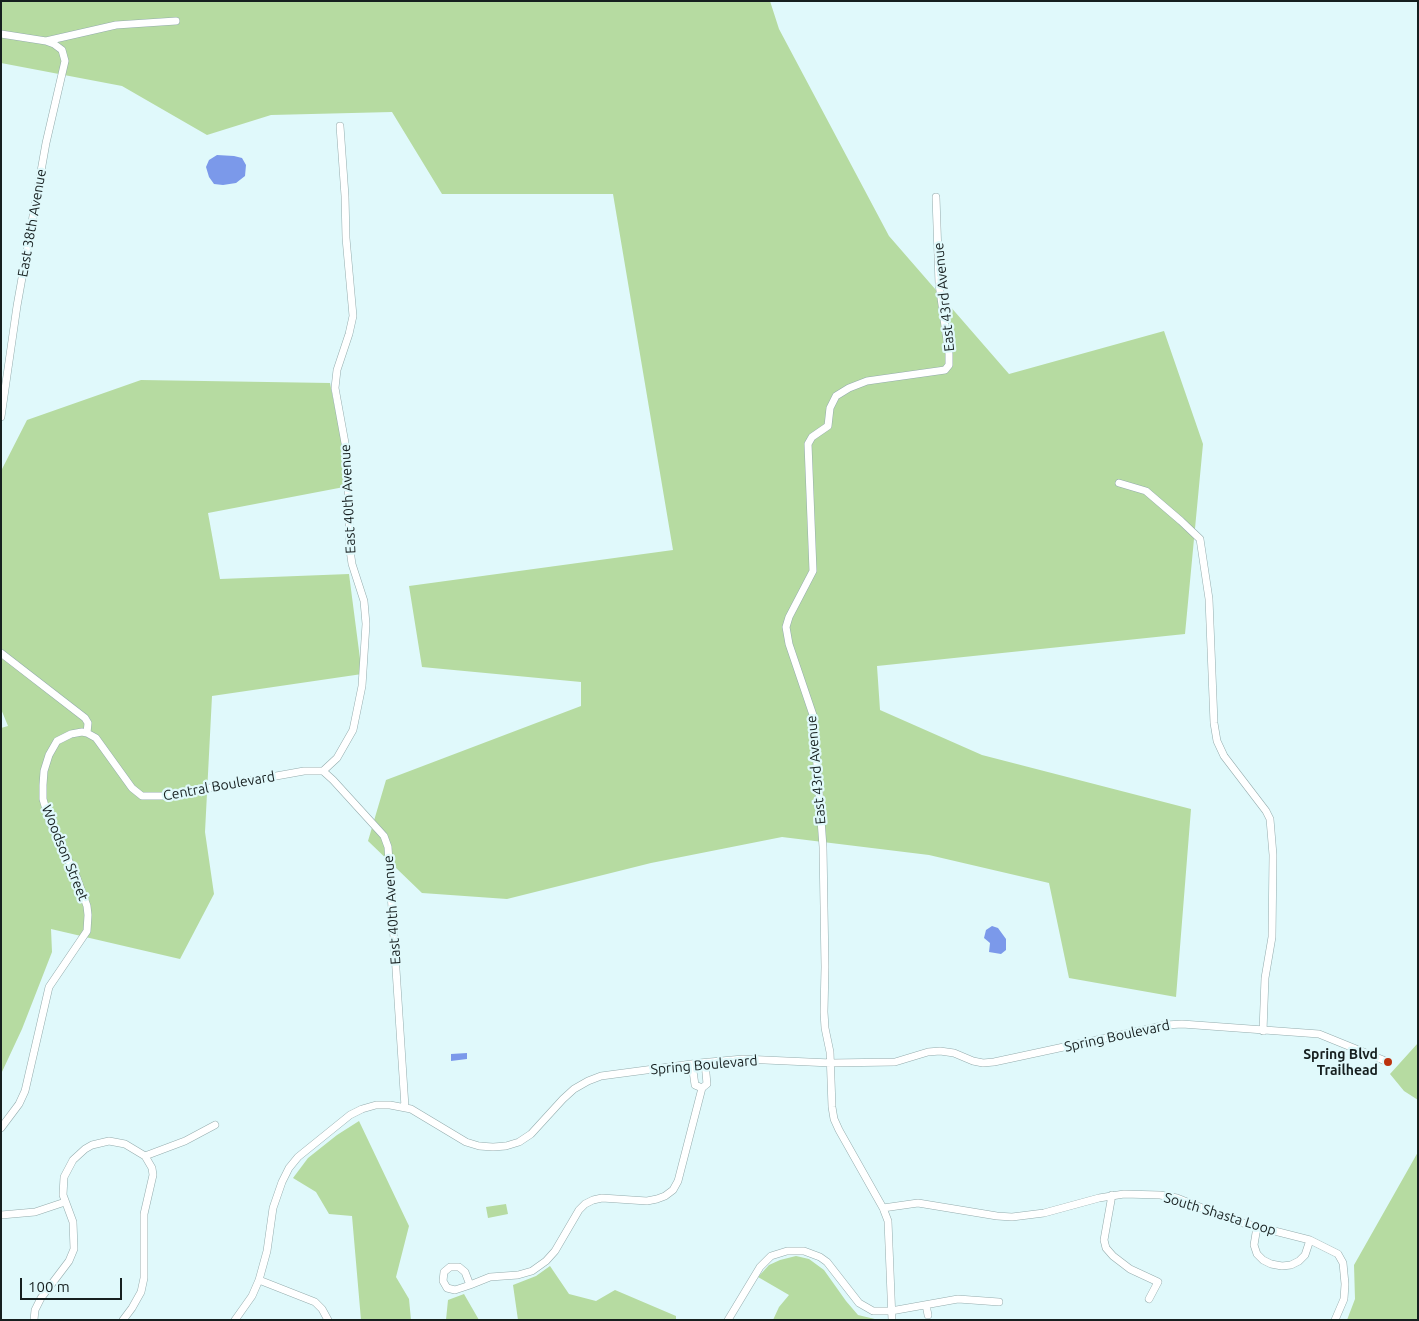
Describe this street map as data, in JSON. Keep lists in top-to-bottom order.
{
  "streets": {
    "street": [
      "East 38th Avenue",
      "East 43rd Avenue",
      "East 40th Avenue",
      "Central Boulevard",
      "Woodson Street",
      "Spring Boulevard",
      "South Shasta Loop"
    ]
  },
  "crossings": [
    ["East 43rd Avenue", "Spring Boulevard"],
    ["East 43rd Avenue", "South Shasta Loop"],
    ["East 40th Avenue", "Central Boulevard"],
    ["East 40th Avenue", "Spring Boulevard"],
    ["Central Boulevard", "Woodson Street"]
  ],
  "places": ["Spring Blvd Trailhead"],
  "scale_bar": "100 m"
}
